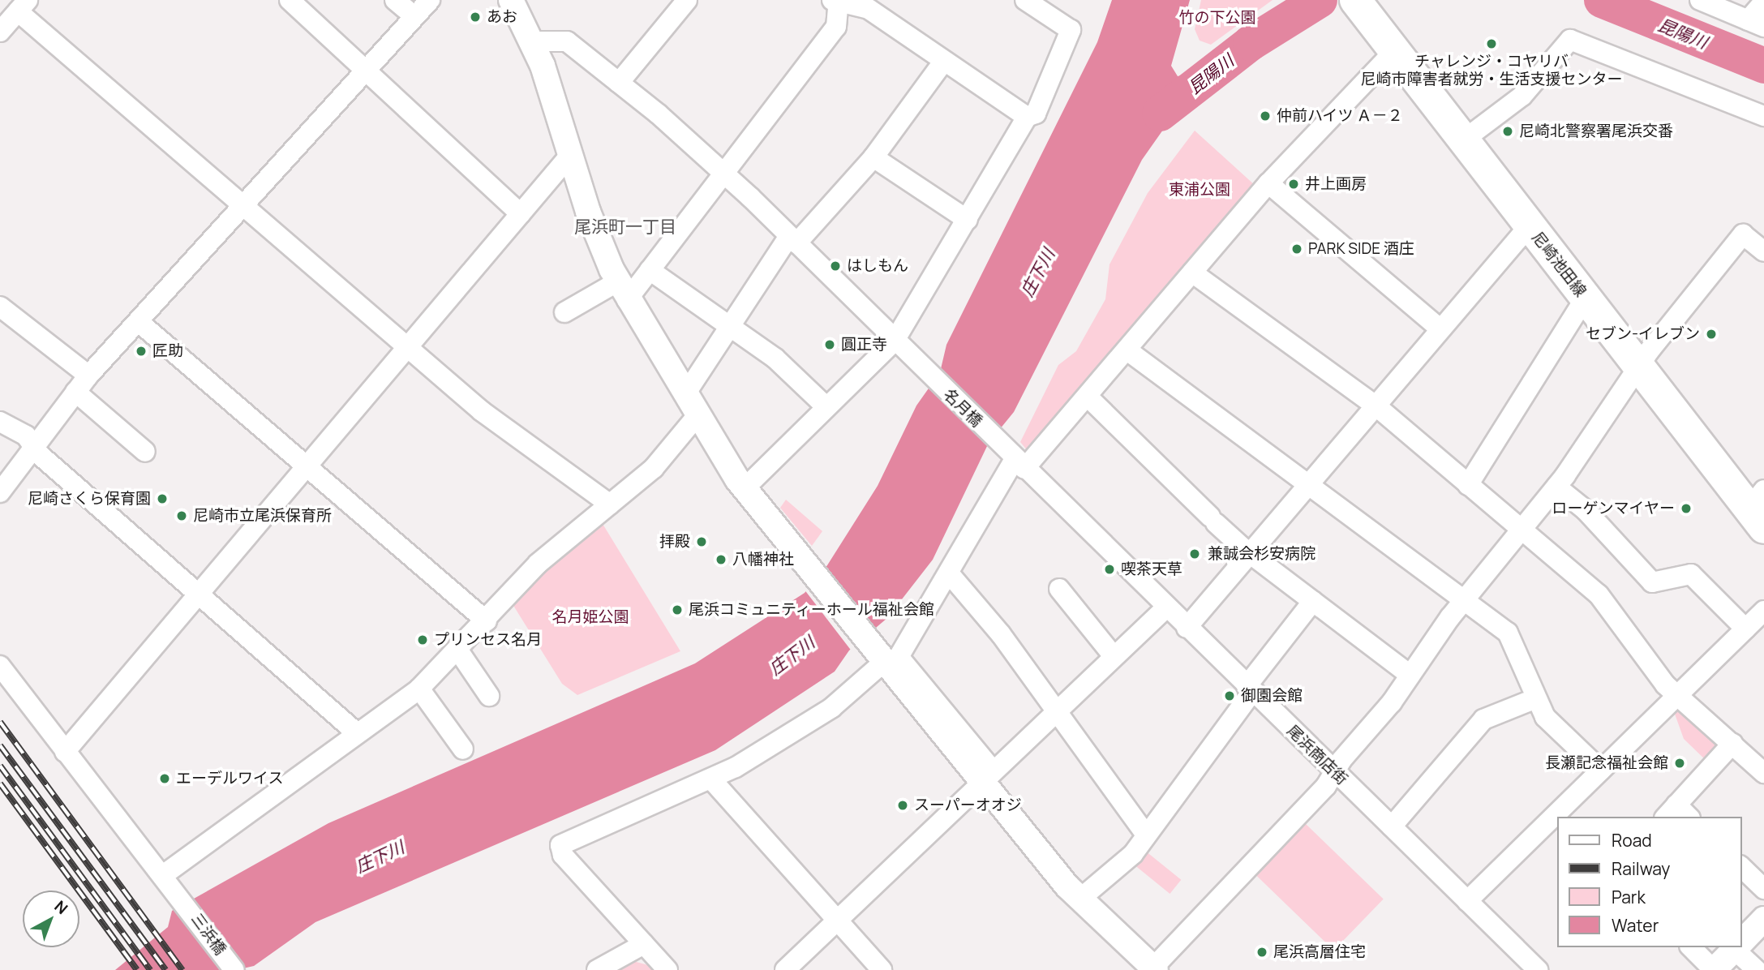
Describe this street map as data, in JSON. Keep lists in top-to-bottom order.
{
  "streets": {
    "main road": ["尼崎池田線"],
    "street": ["名月橋", "尾浜商店街", "三浜橋"]
  },
  "crossings": [
    ["名月橋", "尾浜商店街"]
  ],
  "districts": ["尾浜町一丁目"],
  "water": ["昆陽川", "庄下川"],
  "parks": ["竹の下公園", "東浦公園", "名月姫公園"],
  "places": [
    "あお",
    "チャレンジ・コヤリバ 尼崎市障害者就労・生活支援センター",
    "仲前ハイツ Ａ－２",
    "尼崎北警察署尾浜交番",
    "井上画房",
    "PARK SIDE 酒庄",
    "はしもん",
    "セブン-イレブン",
    "圓正寺",
    "匠助",
    "尼崎さくら保育園",
    "ローゲンマイヤー",
    "尼崎市立尾浜保育所",
    "拝殿",
    "兼誠会杉安病院",
    "八幡神社",
    "喫茶天草",
    "尾浜コミュニティーホール福祉会館",
    "プリンセス名月",
    "御園会館",
    "長瀬記念福祉会館",
    "エーデルワイス",
    "スーパーオオジ",
    "尾浜高層住宅"
  ],
  "legend": [
    "Road",
    "Railway",
    "Park",
    "Water"
  ],
  "north": "top right"
}
